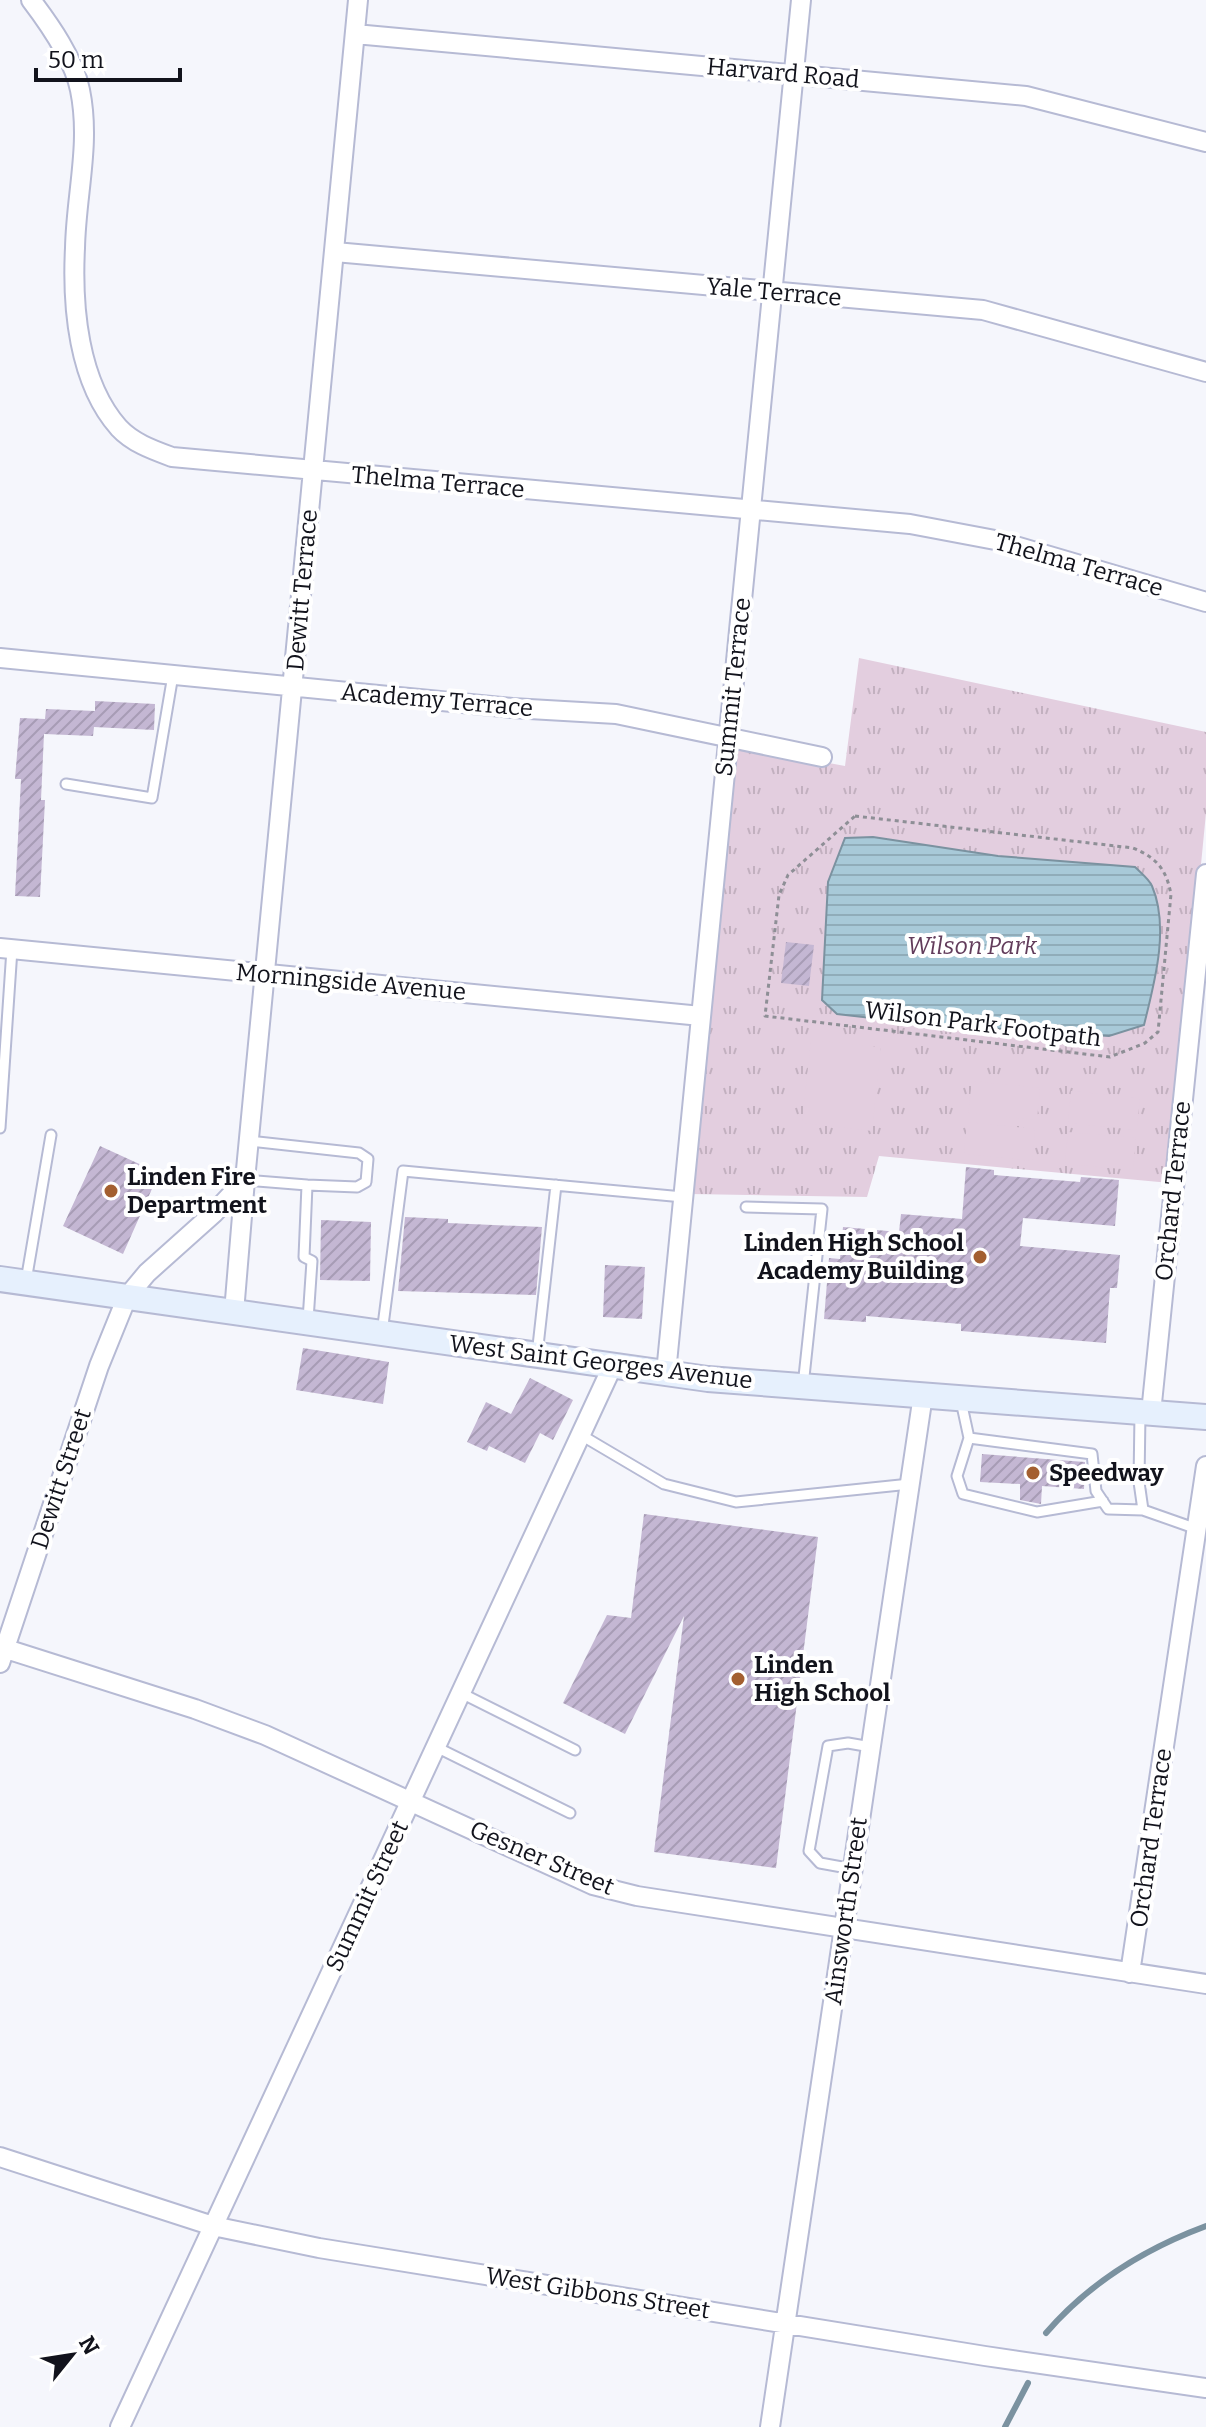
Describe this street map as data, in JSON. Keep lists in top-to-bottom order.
{
  "streets": {
    "main road": ["West Saint Georges Avenue"],
    "street": [
      "Harvard Road",
      "Yale Terrace",
      "Thelma Terrace",
      "Dewitt Terrace",
      "Summit Terrace",
      "Academy Terrace",
      "Morningside Avenue",
      "Orchard Terrace",
      "Dewitt Street",
      "Gesner Street",
      "Summit Street",
      "Ainsworth Street",
      "West Gibbons Street"
    ],
    "path": ["Wilson Park Footpath"]
  },
  "crossings": [
    ["Harvard Road", "Dewitt Terrace"],
    ["Harvard Road", "Summit Terrace"],
    ["Yale Terrace", "Dewitt Terrace"],
    ["Yale Terrace", "Summit Terrace"],
    ["Thelma Terrace", "Dewitt Terrace"],
    ["Thelma Terrace", "Summit Terrace"],
    ["Dewitt Terrace", "Academy Terrace"],
    ["Dewitt Terrace", "Morningside Avenue"],
    ["Dewitt Terrace", "West Saint Georges Avenue"],
    ["Summit Terrace", "Academy Terrace"],
    ["Summit Terrace", "Morningside Avenue"],
    ["Summit Terrace", "West Saint Georges Avenue"],
    ["Orchard Terrace", "West Saint Georges Avenue"],
    ["Orchard Terrace", "Gesner Street"],
    ["West Saint Georges Avenue", "Dewitt Street"],
    ["West Saint Georges Avenue", "Summit Street"],
    ["West Saint Georges Avenue", "Ainsworth Street"],
    ["Dewitt Street", "Gesner Street"],
    ["Gesner Street", "Summit Street"],
    ["Gesner Street", "Ainsworth Street"],
    ["Summit Street", "West Gibbons Street"],
    ["Ainsworth Street", "West Gibbons Street"]
  ],
  "parks": ["Wilson Park"],
  "places": [
    "Linden Fire Department",
    "Linden High School Academy Building",
    "Speedway",
    "Linden High School"
  ],
  "scale_bar": "50 m",
  "north": "top right"
}
